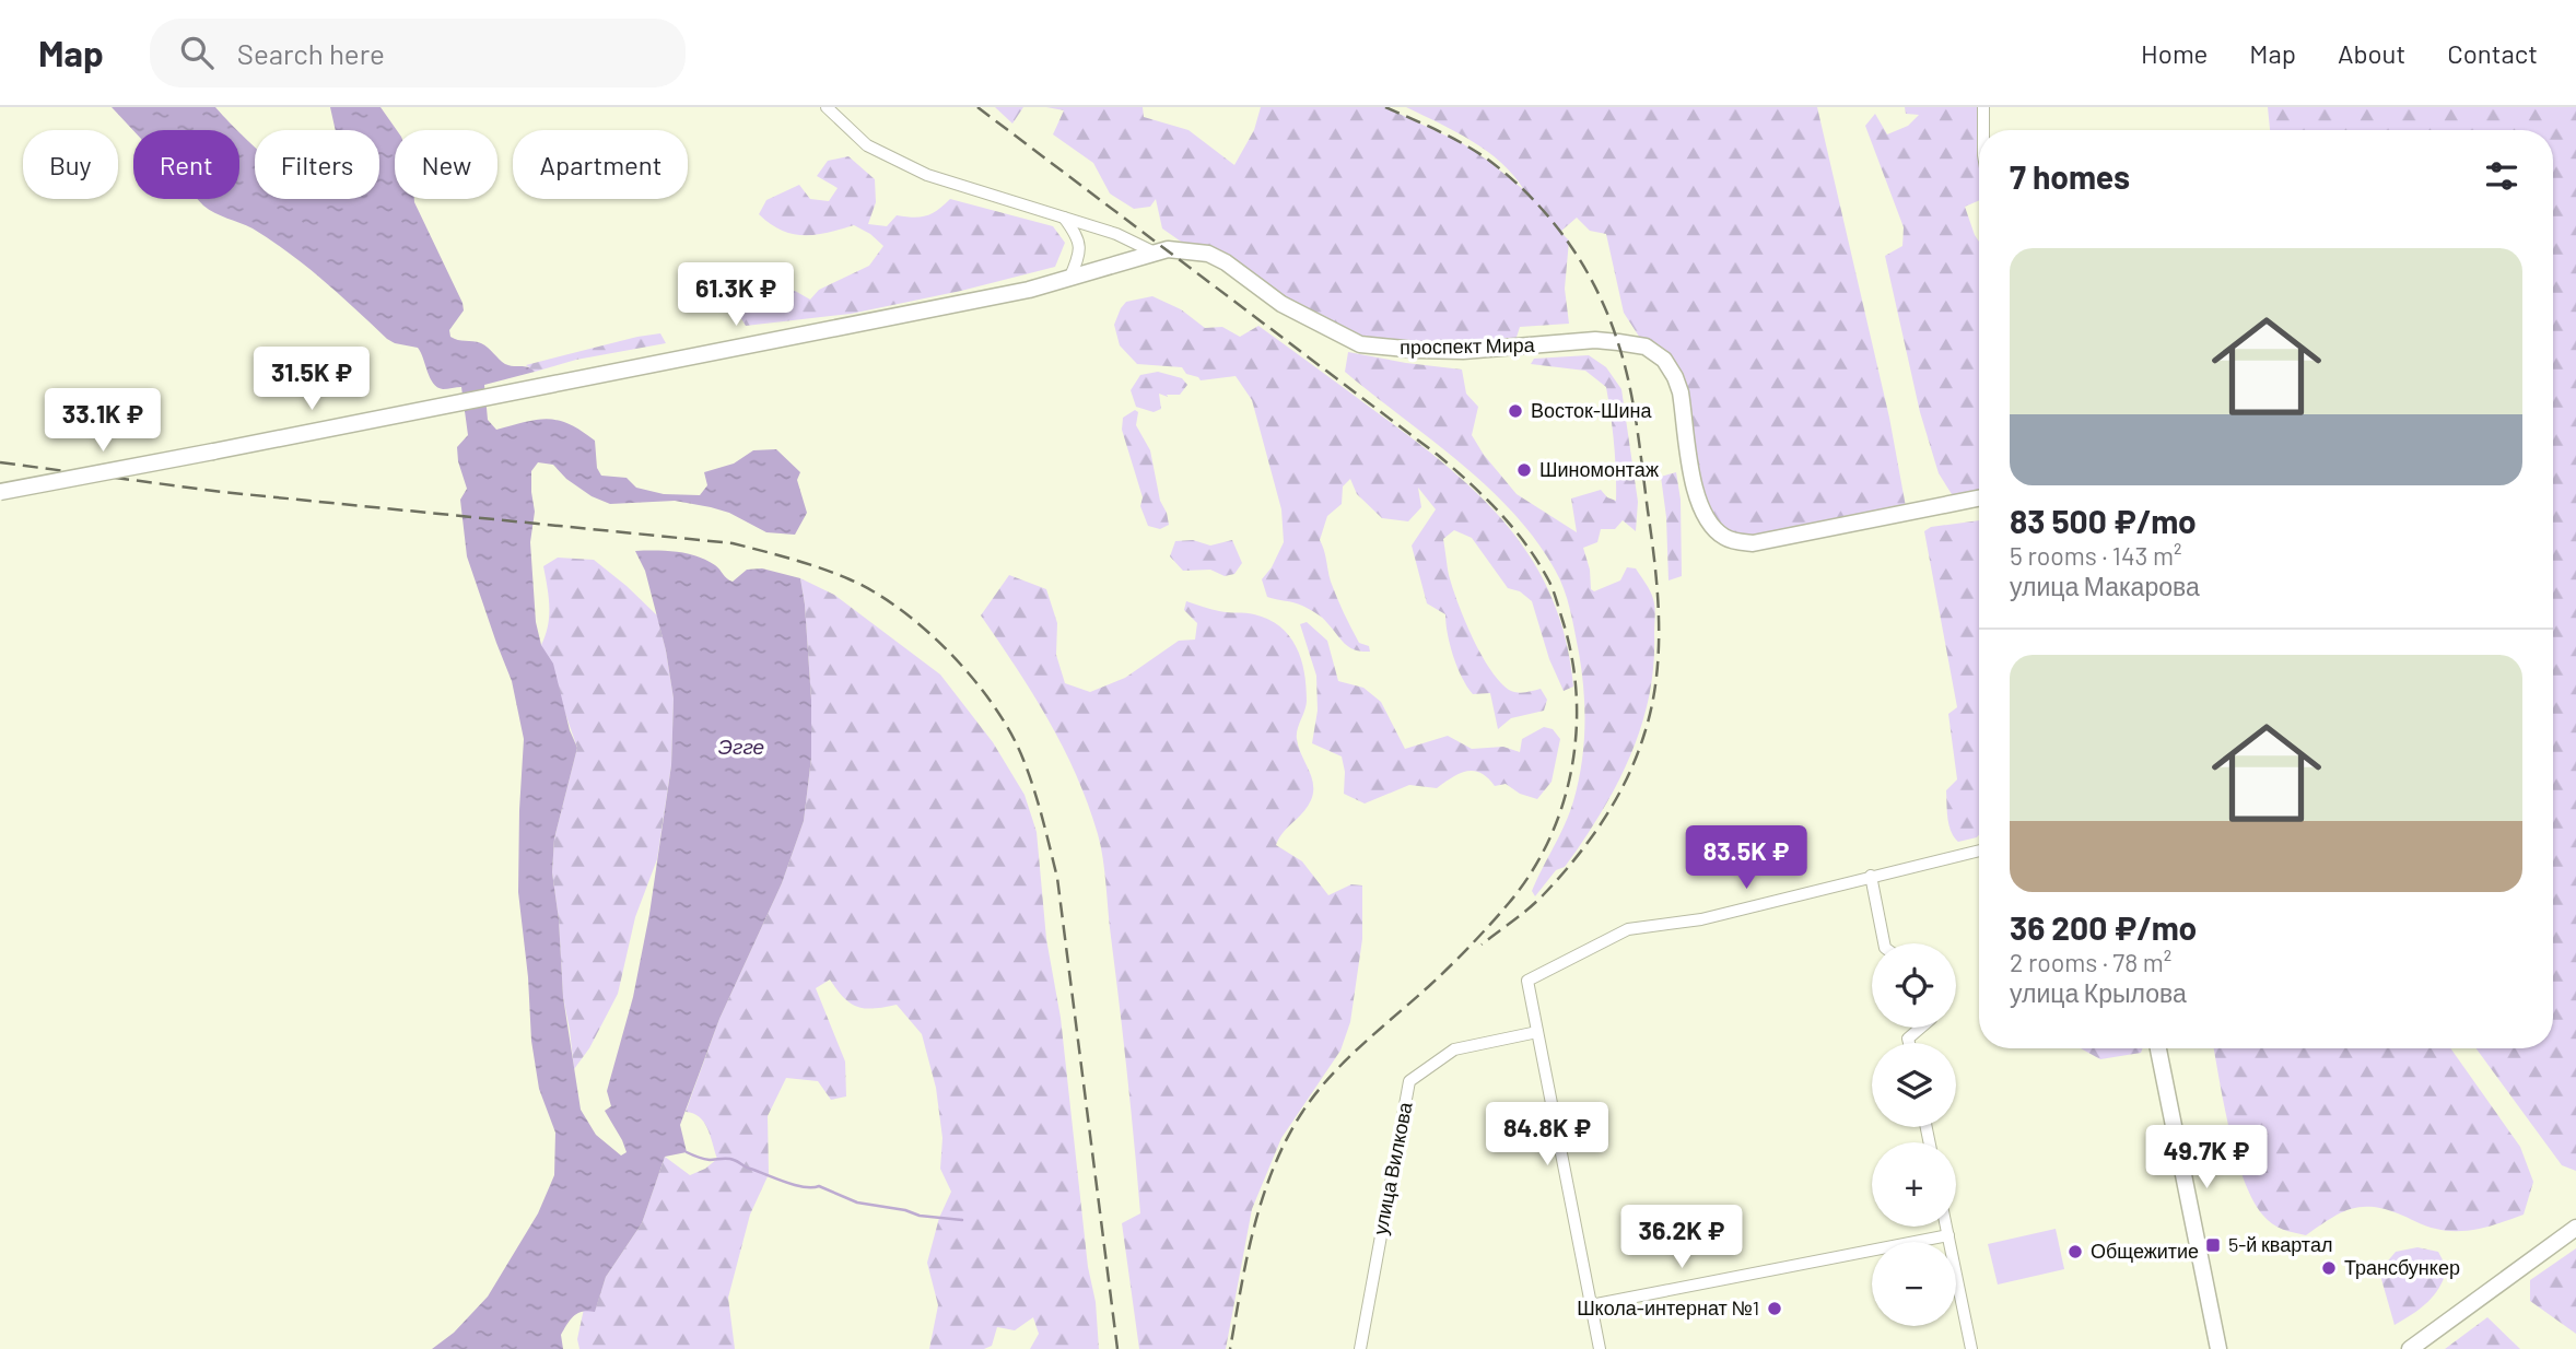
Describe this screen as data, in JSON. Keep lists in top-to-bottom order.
{
  "streets": {
    "main road": ["проспект Мира"],
    "street": ["улица Вилкова"]
  },
  "water": ["Эгге"],
  "places": {
    "other": [
      "Восток-Шина",
      "Шиномонтаж",
      "Общежитие",
      "Трансбункер",
      "Школа-интернат №1"
    ],
    "transit": ["5-й квартал"]
  },
  "page": {
    "header": "Map",
    "search": "Search here",
    "nav": [
      "Home",
      "Map",
      "About",
      "Contact"
    ],
    "chip": [
      "Buy",
      "Rent",
      "Filters",
      "New",
      "Apartment"
    ],
    "heading": "7 homes",
    "list": [
      {
        "name": "83 500 ₽/mo",
        "note": "5 rooms · 143 m² · улица Макарова"
      },
      {
        "name": "36 200 ₽/mo",
        "note": "2 rooms · 78 m² · улица Крылова"
      }
    ],
    "price": [
      "61.3K ₽",
      "31.5K ₽",
      "33.1K ₽",
      "83.5K ₽",
      "84.8K ₽",
      "49.7K ₽",
      "36.2K ₽"
    ],
    "map_buttons": ["+", "−"]
  }
}
